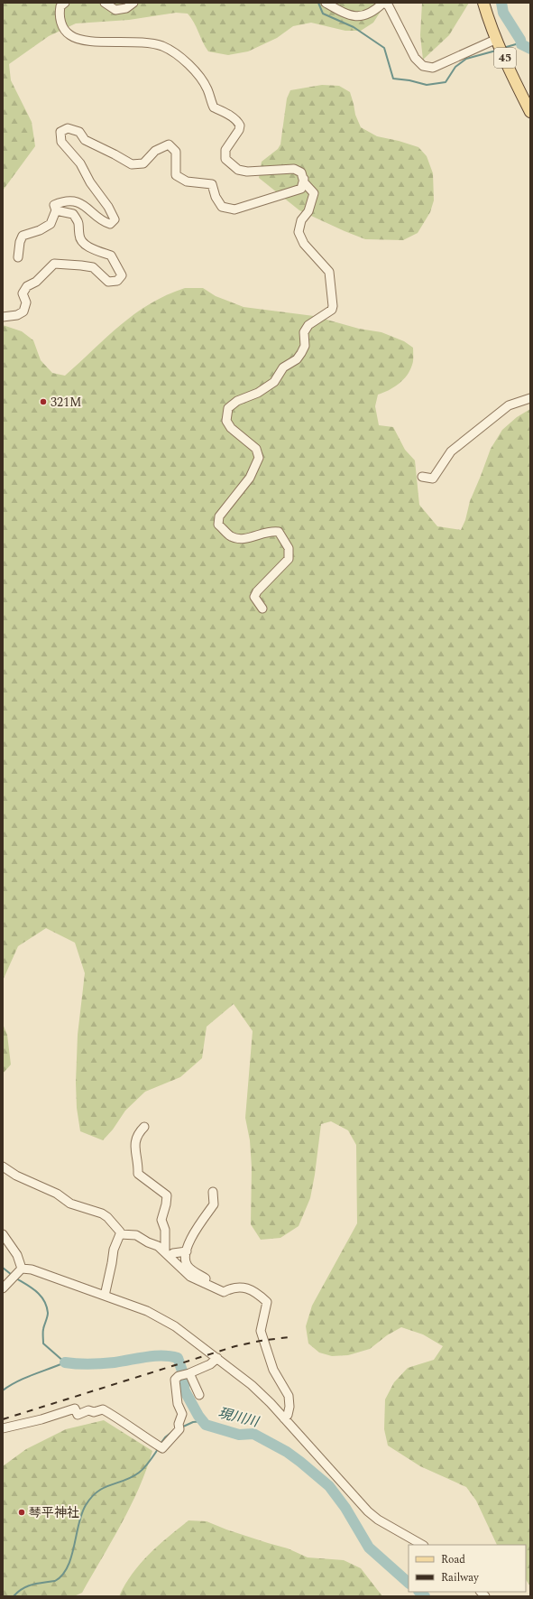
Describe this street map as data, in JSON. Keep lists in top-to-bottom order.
{
  "streets": {
    "main road": ["45"]
  },
  "water": ["現川川"],
  "places": ["321M", "琴平神社"],
  "legend": ["Road", "Railway"]
}
